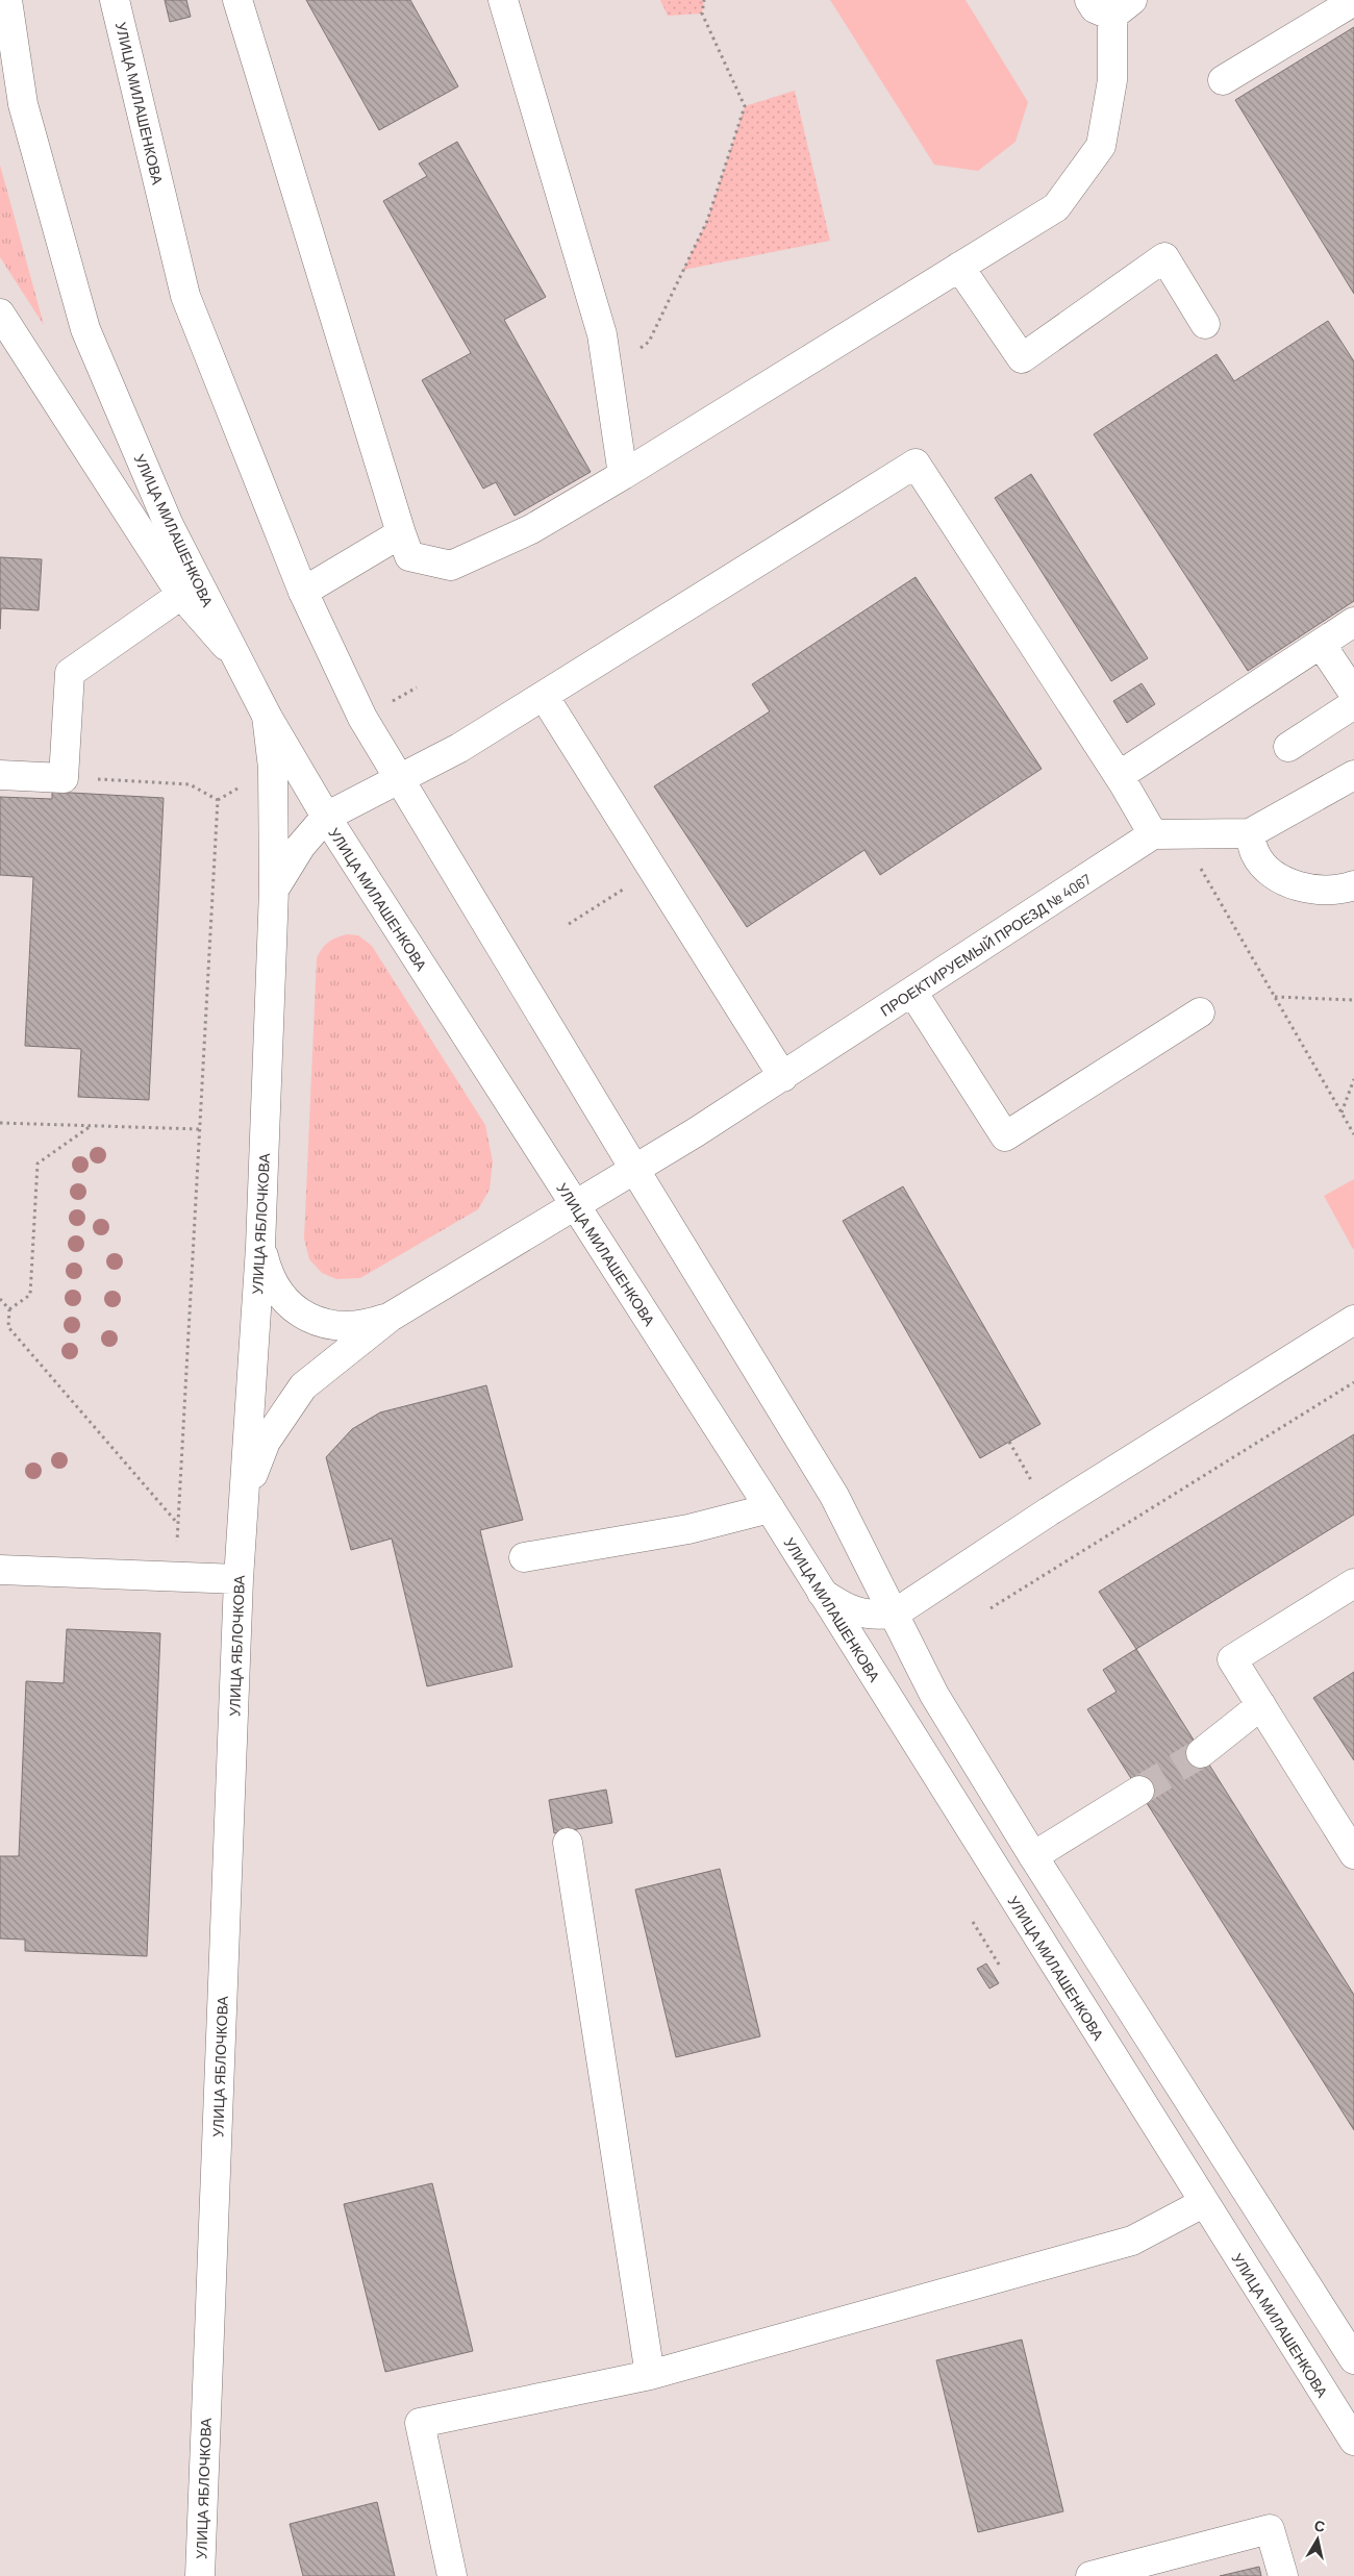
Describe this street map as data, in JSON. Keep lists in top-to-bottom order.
{
  "streets": {
    "main road": ["УЛИЦА МИЛАШЕНКОВА", "ПРОЕКТИРУЕМЫЙ ПРОЕЗД № 4067", "УЛИЦА ЯБЛОЧКОВА"]
  },
  "crossings": [
    ["УЛИЦА МИЛАШЕНКОВА", "ПРОЕКТИРУЕМЫЙ ПРОЕЗД № 4067"],
    ["УЛИЦА МИЛАШЕНКОВА", "УЛИЦА ЯБЛОЧКОВА"]
  ],
  "north": "top"
}
